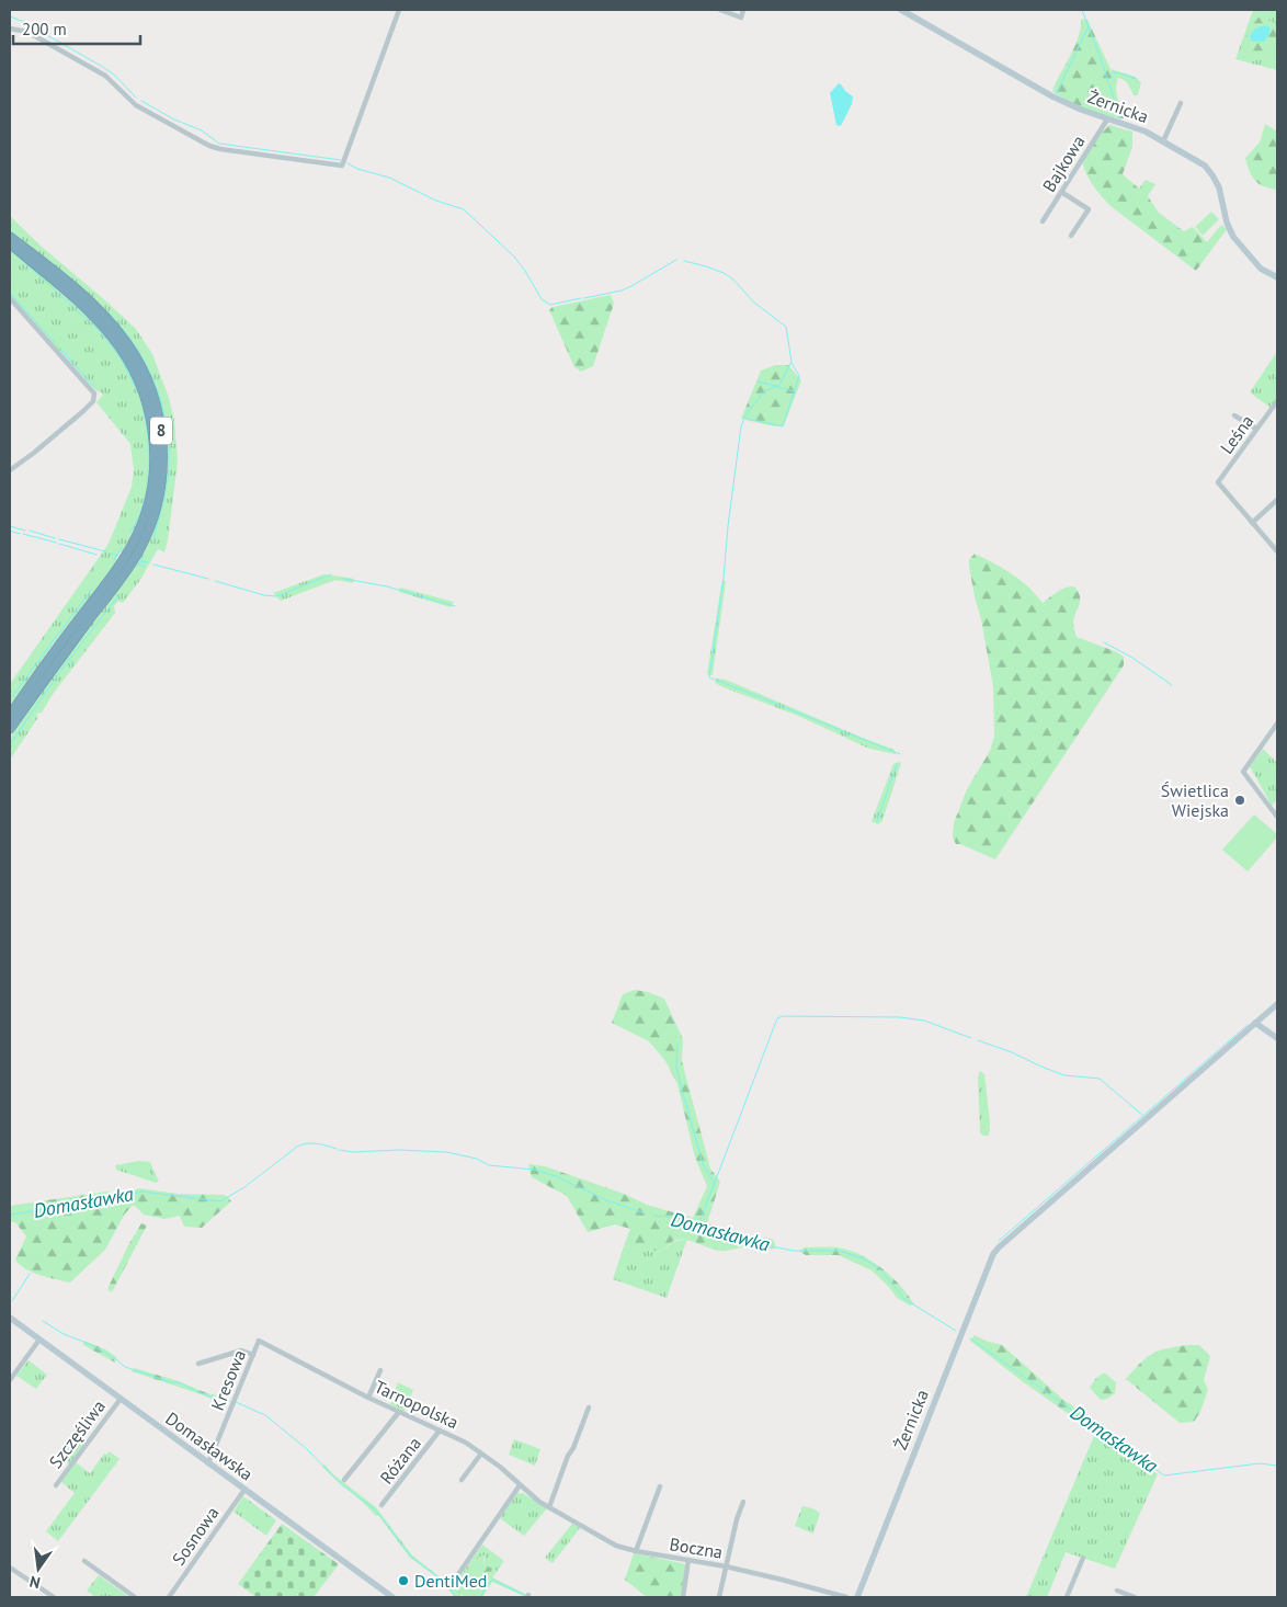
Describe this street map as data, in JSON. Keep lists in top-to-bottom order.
{
  "streets": {
    "highway": ["8"],
    "street": [
      "Żernicka",
      "Bajkowa",
      "Leśna",
      "Kresowa",
      "Tarnopolska",
      "Szczęśliwa",
      "Domasławska",
      "Różana",
      "Sosnowa",
      "Boczna"
    ]
  },
  "crossings": [
    ["Żernicka", "Bajkowa"],
    ["Kresowa", "Tarnopolska"],
    ["Kresowa", "Domasławska"],
    ["Tarnopolska", "Różana"],
    ["Tarnopolska", "Boczna"],
    ["Szczęśliwa", "Domasławska"],
    ["Domasławska", "Sosnowa"]
  ],
  "water": ["Domasławka"],
  "places": ["Świetlica Wiejska", "DentiMed"],
  "scale_bar": "200 m",
  "north": "bottom"
}
